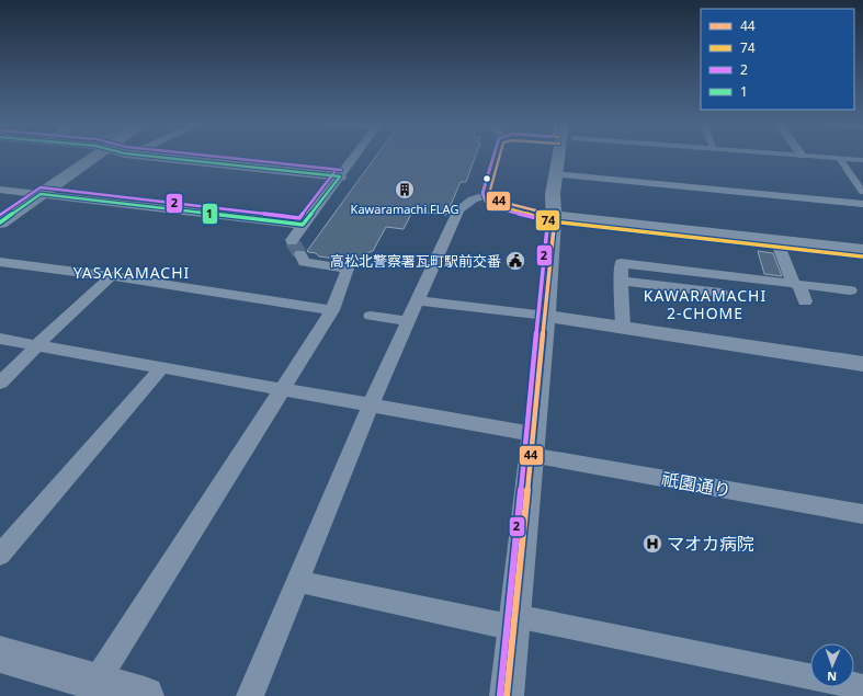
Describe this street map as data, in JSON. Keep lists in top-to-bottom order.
{
  "streets": {
    "street": ["祇園通り"]
  },
  "districts": ["YASAKAMACHI", "KAWARAMACHI 2-CHOME"],
  "places": {
    "building": ["Kawaramachi FLAG"],
    "public building": ["高松北警察署瓦町駅前交番"],
    "hospital": ["マオカ病院"]
  },
  "lines": [
    "transit line 44",
    "transit line 74",
    "transit line 2",
    "transit line 1"
  ],
  "legend": [
    "44",
    "74",
    "2",
    "1"
  ],
  "north": "bottom"
}
